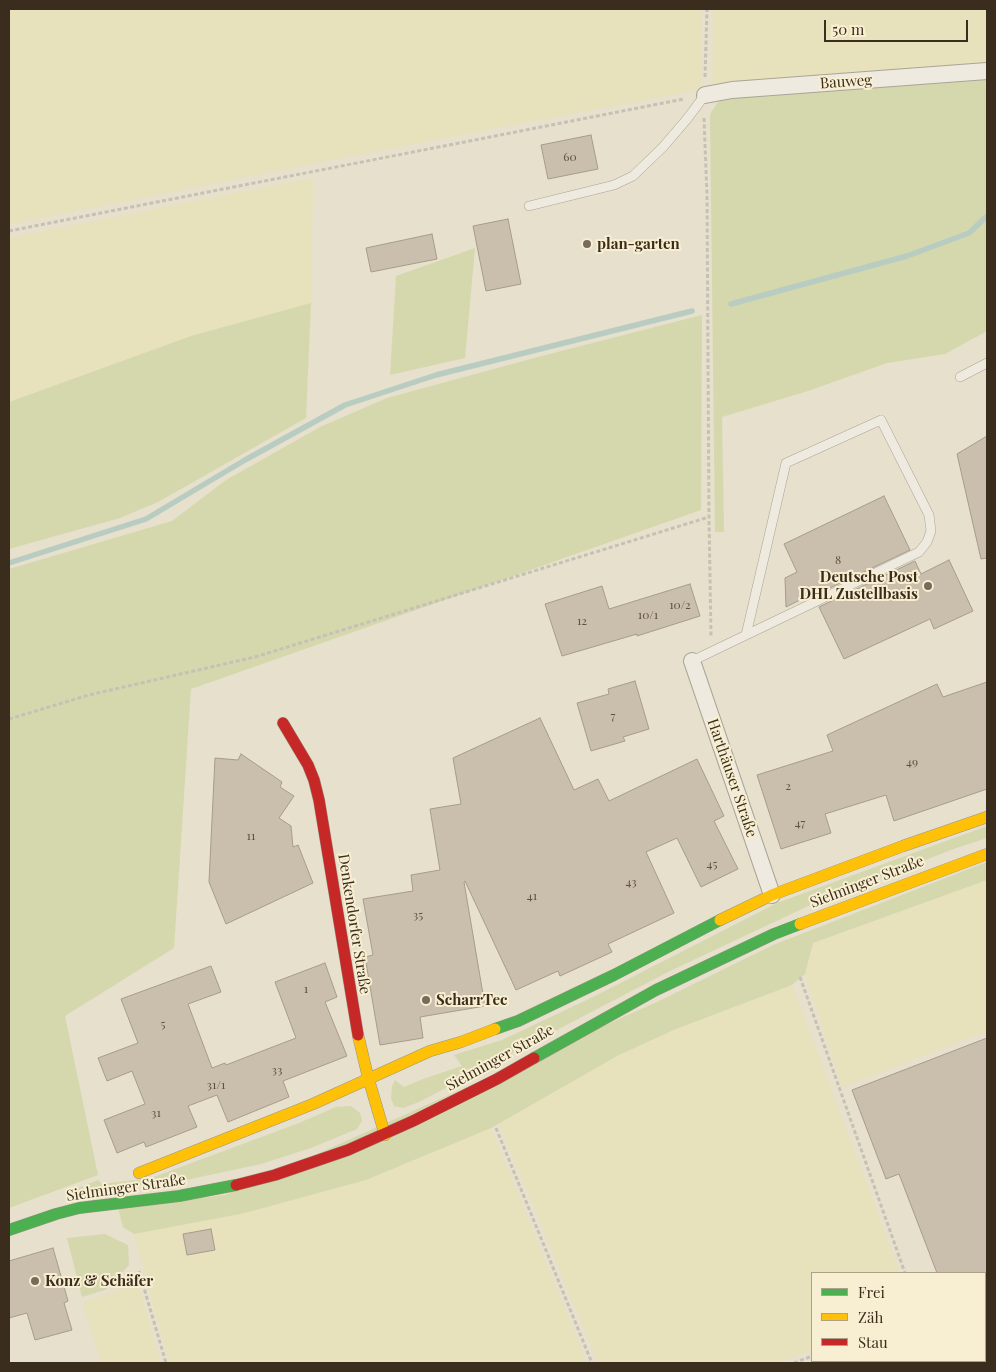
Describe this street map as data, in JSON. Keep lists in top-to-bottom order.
{
  "streets": {
    "street": [
      "Bauweg",
      "Harthäuser Straße",
      "Sielminger Straße",
      "Denkendorfer Straße"
    ]
  },
  "crossings": [
    ["Harthäuser Straße", "Sielminger Straße"],
    ["Sielminger Straße", "Denkendorfer Straße"]
  ],
  "places": [
    "plan-garten",
    "Deutsche Post DHL Zustellbasis",
    "ScharrTec",
    "Konz & Schäfer"
  ],
  "house_numbers": [
    "60",
    "8",
    "10/2",
    "10/1",
    "12",
    "7",
    "49",
    "2",
    "47",
    "11",
    "45",
    "43",
    "41",
    "35",
    "1",
    "5",
    "33",
    "31/1",
    "31"
  ],
  "legend": ["Frei", "Zäh", "Stau"],
  "scale_bar": "50 m"
}
